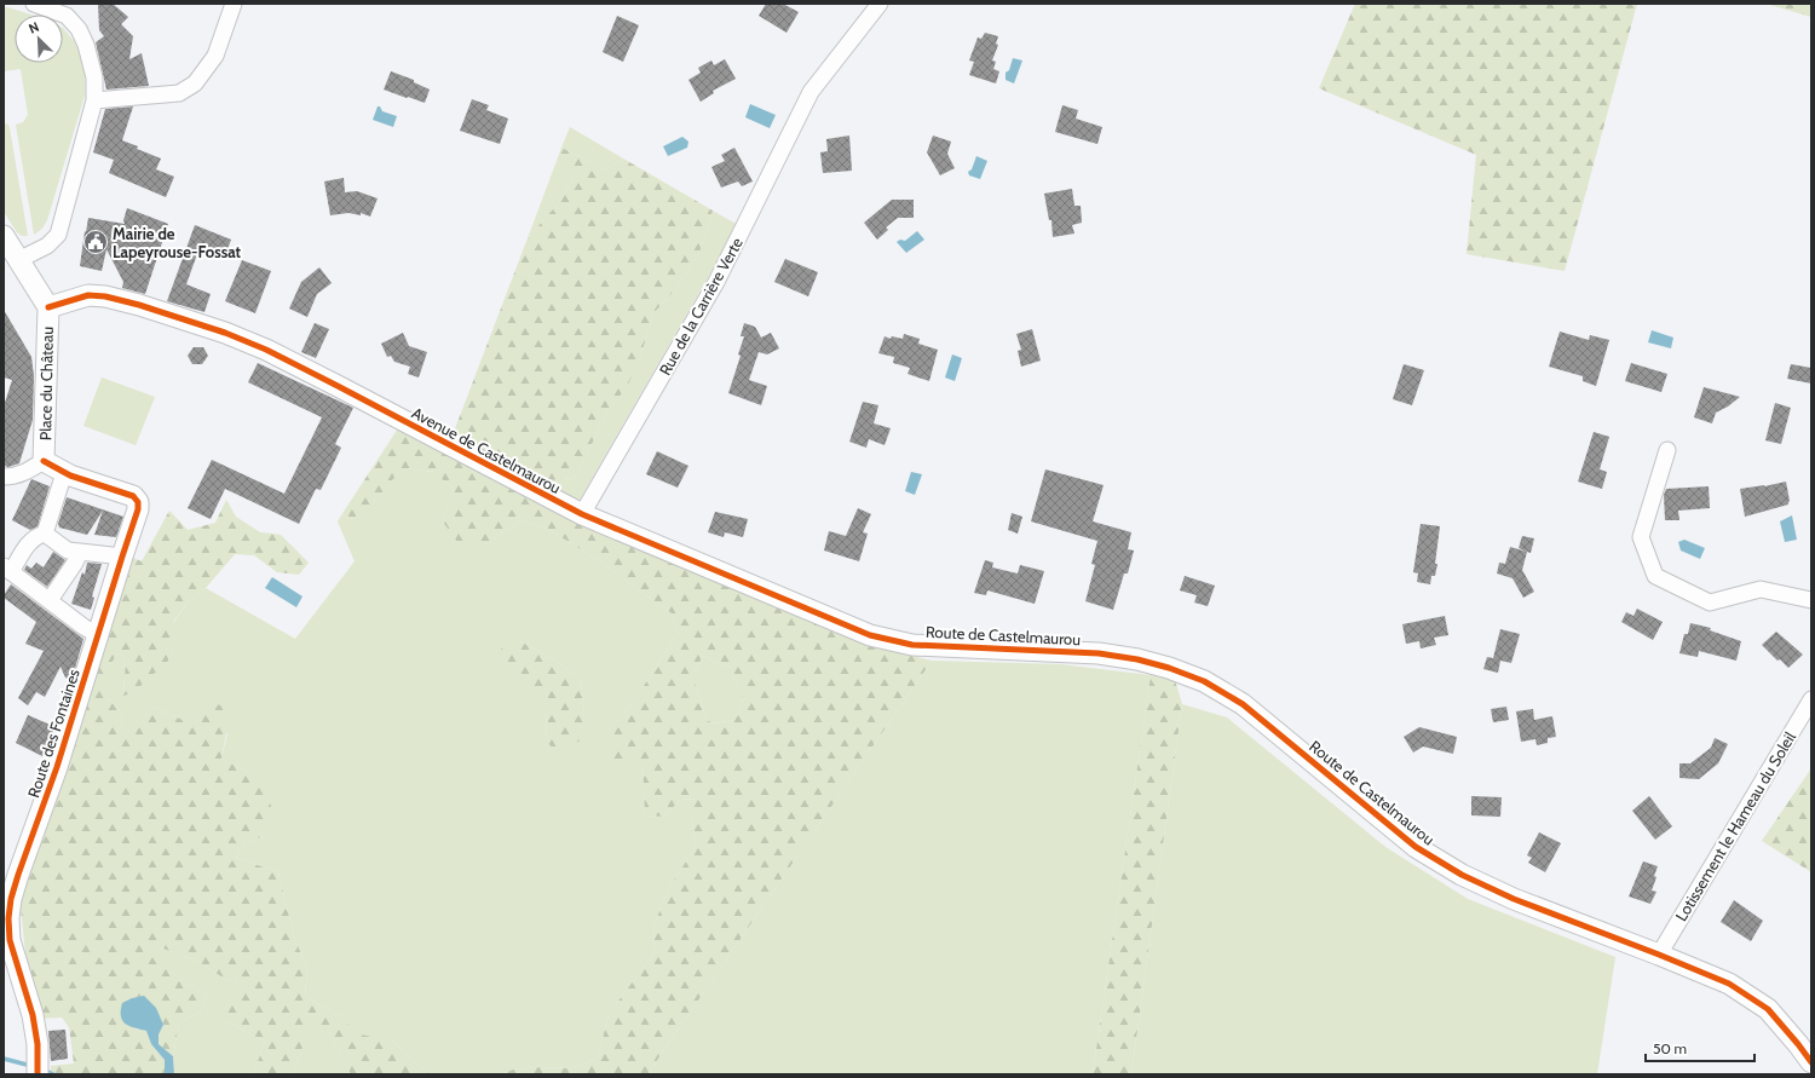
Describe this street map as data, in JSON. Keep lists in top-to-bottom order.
{
  "streets": {
    "street": [
      "Rue de la Carrière Verte",
      "Place du Château",
      "Avenue de Castelmaurou",
      "Route de Castelmaurou",
      "Route des Fontaines",
      "Lotissement le Hameau du Soleil"
    ]
  },
  "crossings": [
    ["Rue de la Carrière Verte", "Avenue de Castelmaurou"],
    ["Place du Château", "Avenue de Castelmaurou"],
    ["Place du Château", "Route des Fontaines"],
    ["Avenue de Castelmaurou", "Route de Castelmaurou"],
    ["Route de Castelmaurou", "Lotissement le Hameau du Soleil"]
  ],
  "places": {
    "public building": ["Mairie de Lapeyrouse-Fossat"]
  },
  "scale_bar": "50 m",
  "north": "top left"
}
